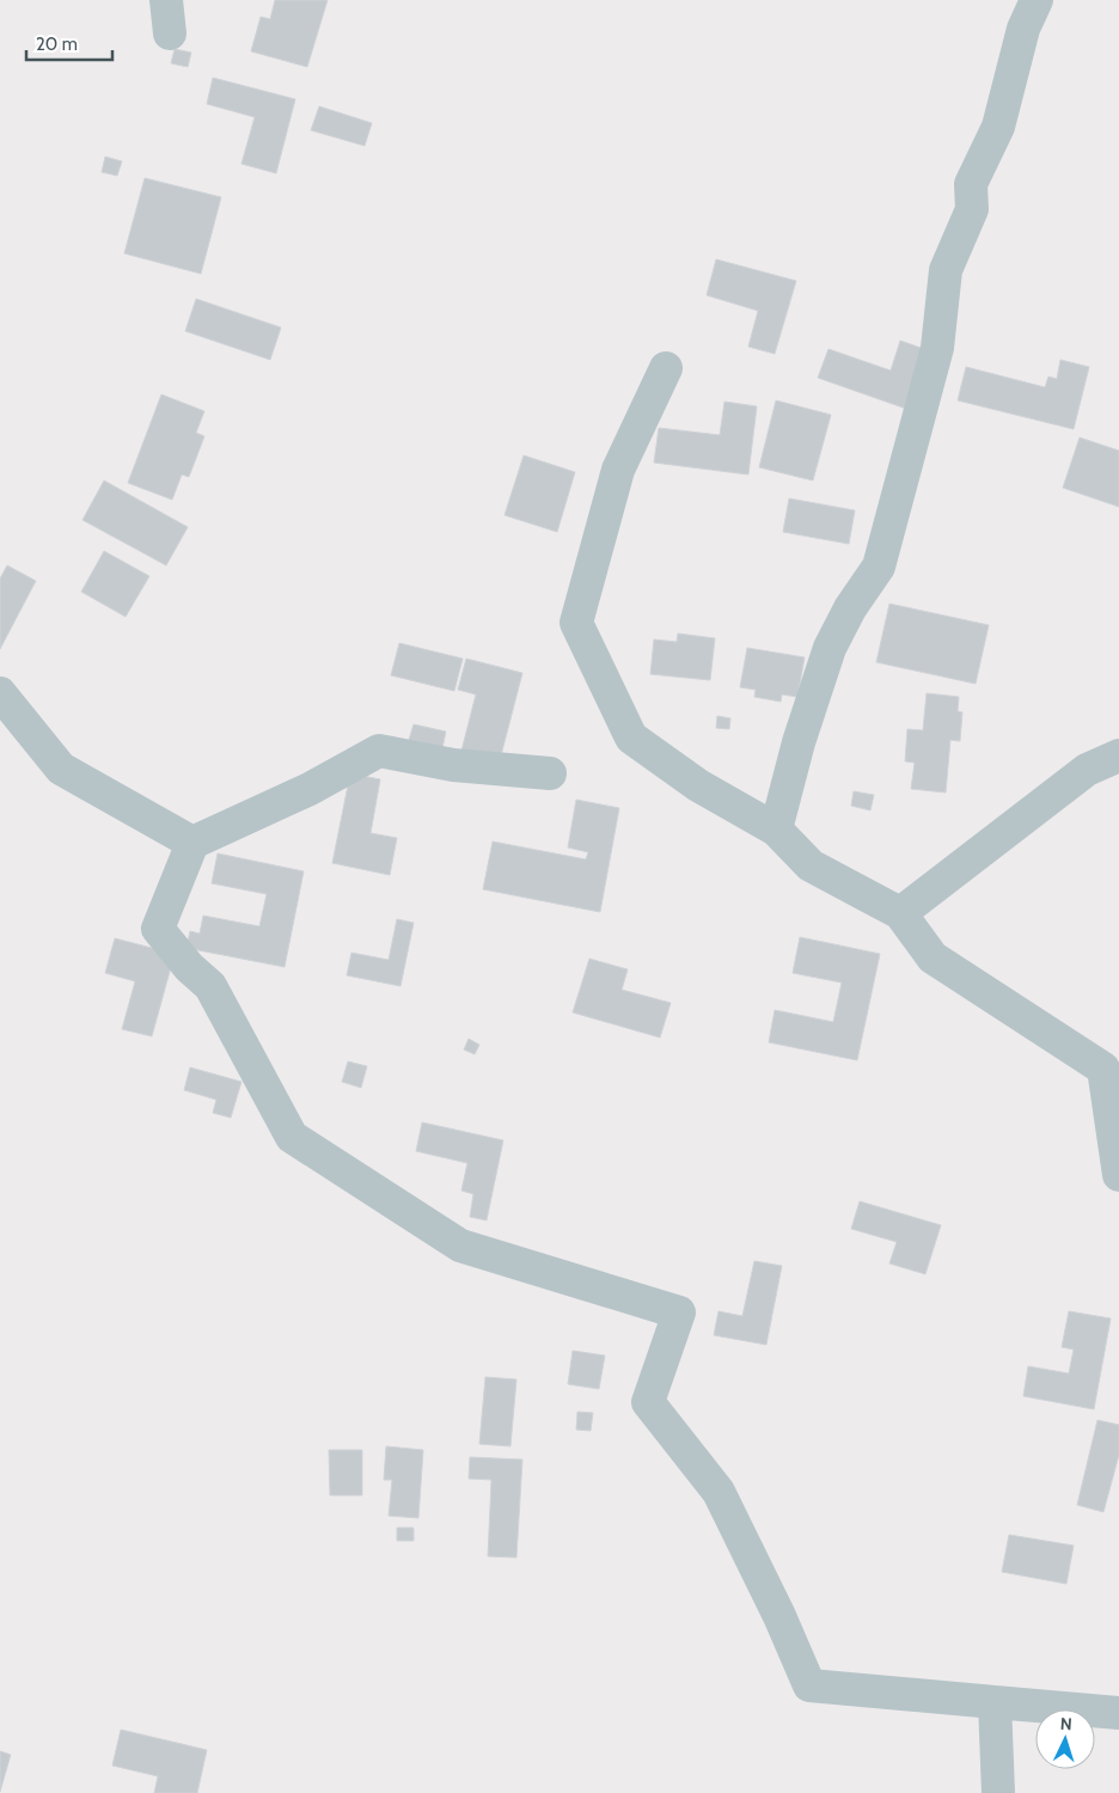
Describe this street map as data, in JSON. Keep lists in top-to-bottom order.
{
  "scale_bar": "20 m",
  "north": "top"
}
